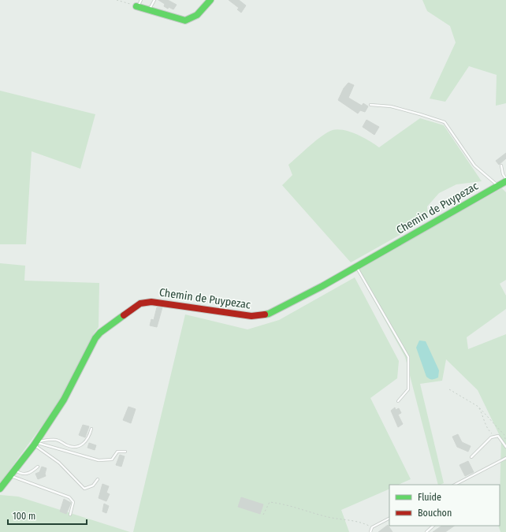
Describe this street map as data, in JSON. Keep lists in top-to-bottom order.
{
  "streets": {
    "street": ["Chemin de Puypezac"]
  },
  "legend": ["Fluide", "Bouchon"],
  "scale_bar": "100 m"
}
